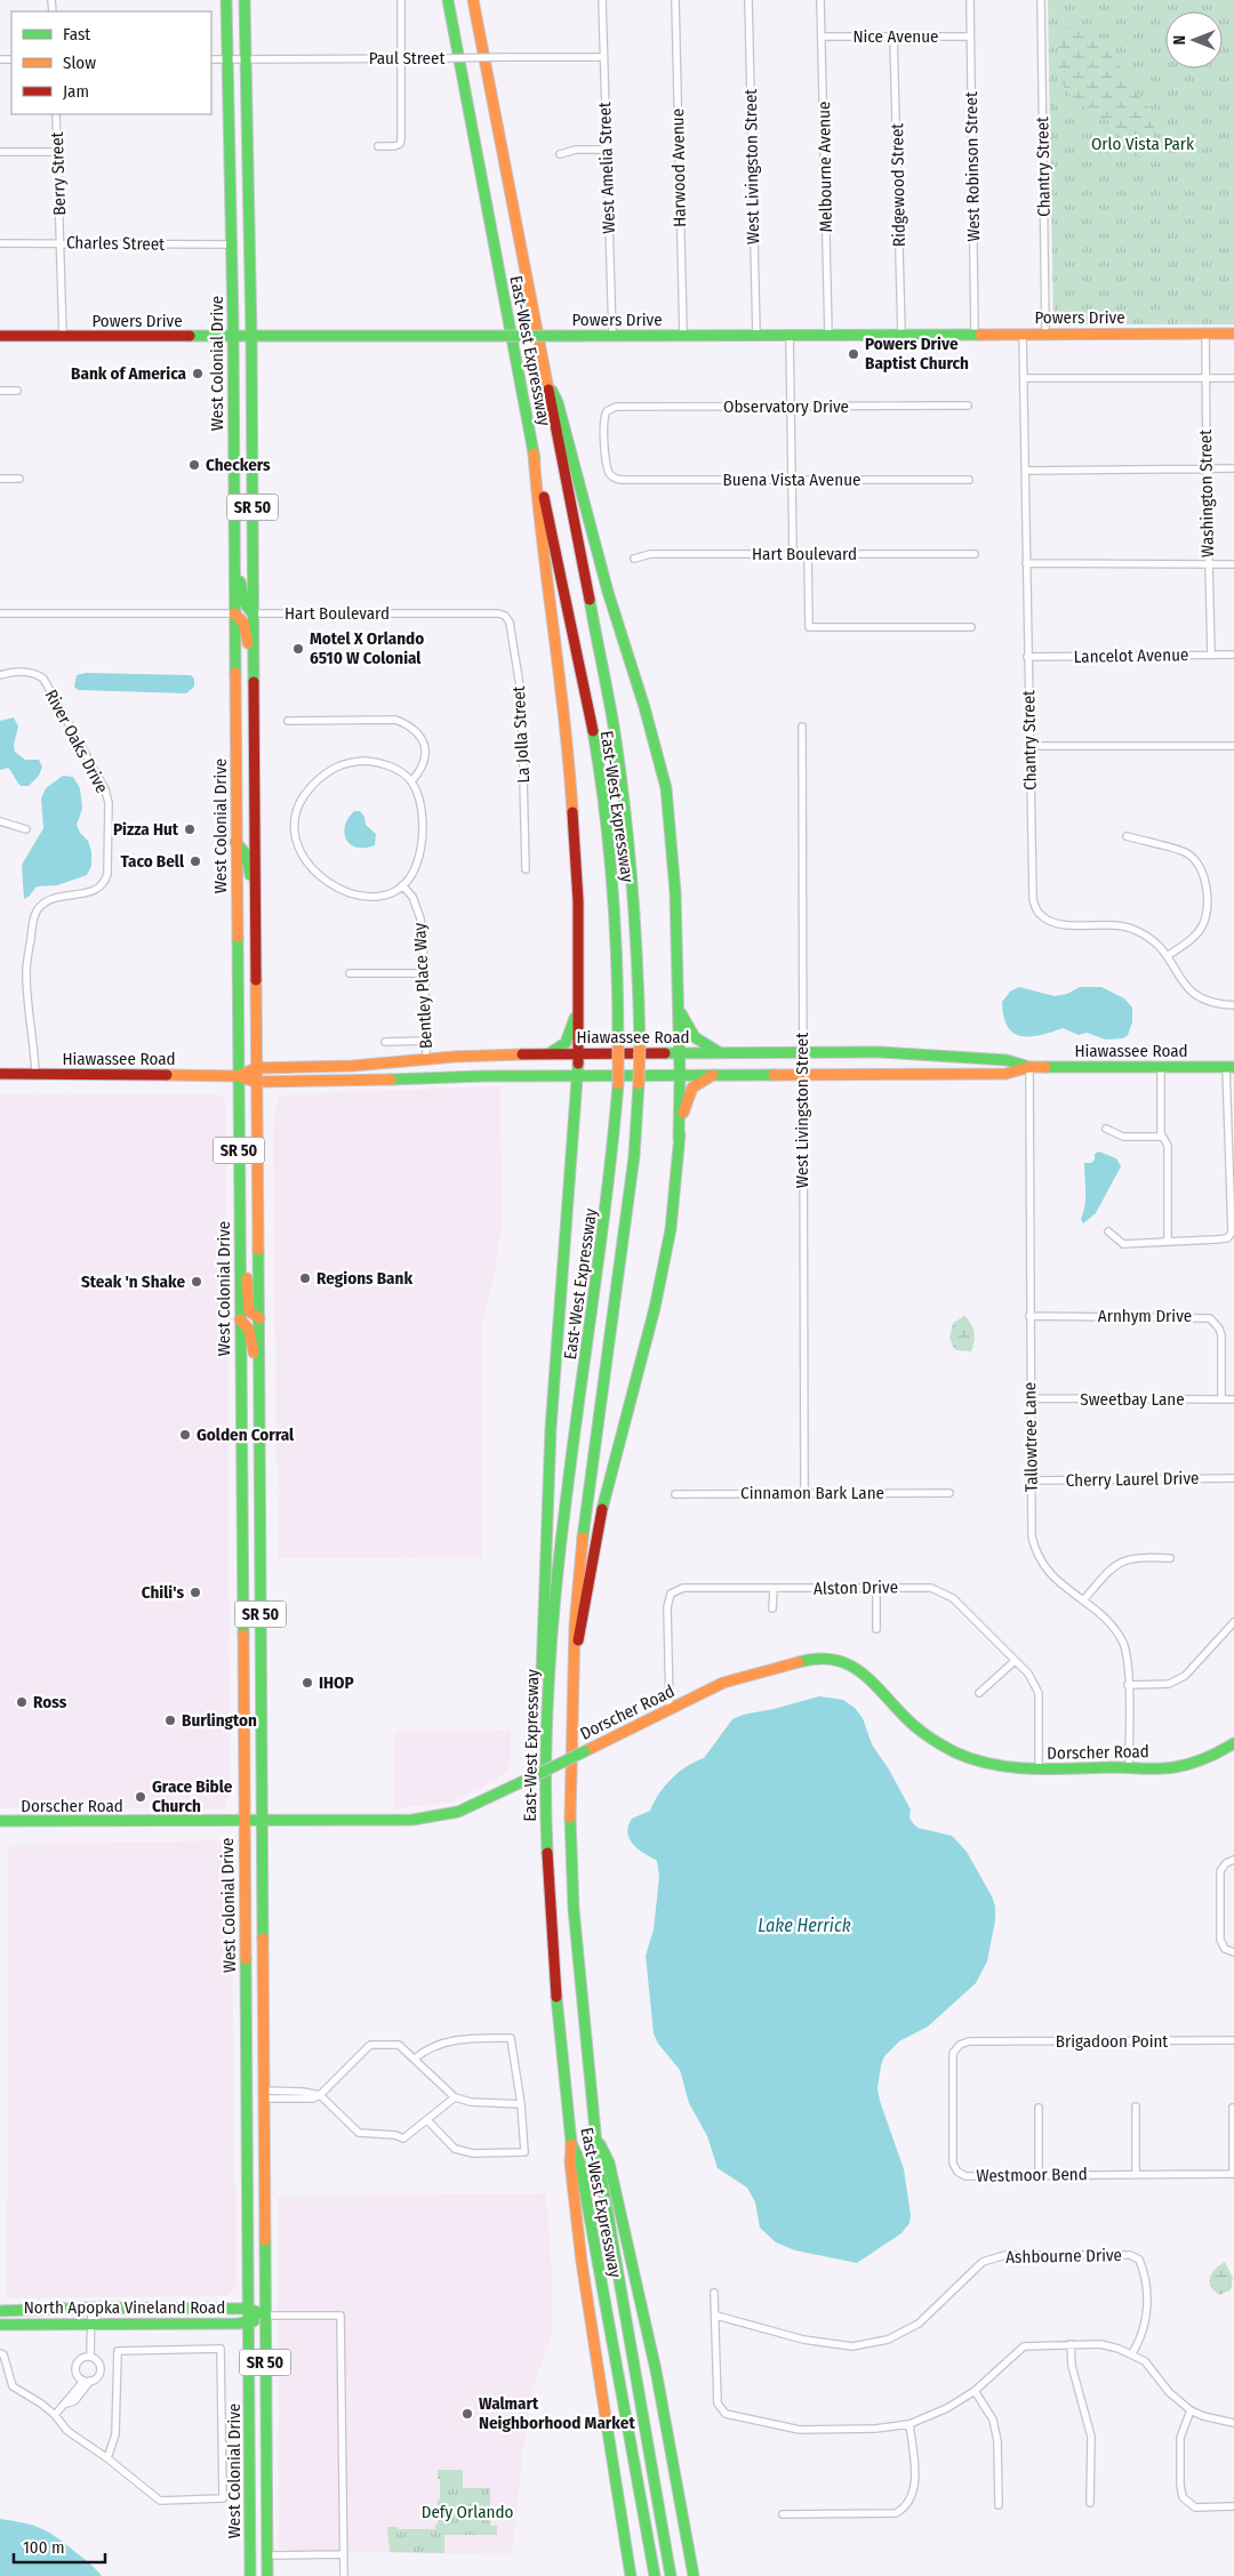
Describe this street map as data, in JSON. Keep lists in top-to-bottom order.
{
  "streets": {
    "main road": [
      "Powers Drive",
      "East-West Expressway",
      "West Colonial Drive",
      "SR 50",
      "Hiawassee Road",
      "Dorscher Road",
      "North Apopka Vineland Road"
    ],
    "street": [
      "Nice Avenue",
      "Paul Street",
      "West Livingston Street",
      "Melbourne Avenue",
      "West Robinson Street",
      "Chantry Street",
      "West Amelia Street",
      "Harwood Avenue",
      "Berry Street",
      "Ridgewood Street",
      "Charles Street",
      "Observatory Drive",
      "Buena Vista Avenue",
      "Washington Street",
      "Hart Boulevard",
      "Lancelot Avenue",
      "La Jolla Street",
      "River Oaks Drive",
      "Bentley Place Way",
      "Arnhym Drive",
      "Sweetbay Lane",
      "Tallowtree Lane",
      "Cherry Laurel Drive",
      "Cinnamon Bark Lane",
      "Alston Drive",
      "Brigadoon Point",
      "Westmoor Bend",
      "Ashbourne Drive"
    ]
  },
  "crossings": [
    ["Nice Avenue", "Melbourne Avenue"],
    ["Nice Avenue", "West Robinson Street"],
    ["Nice Avenue", "Ridgewood Street"],
    ["Paul Street", "West Amelia Street"],
    ["Paul Street", "West Colonial Drive"],
    ["West Livingston Street", "Powers Drive"],
    ["West Livingston Street", "Hiawassee Road"],
    ["West Livingston Street", "Cinnamon Bark Lane"],
    ["Melbourne Avenue", "Powers Drive"],
    ["West Robinson Street", "Powers Drive"],
    ["Chantry Street", "Powers Drive"],
    ["Chantry Street", "Lancelot Avenue"],
    ["West Amelia Street", "Powers Drive"],
    ["Harwood Avenue", "Powers Drive"],
    ["Berry Street", "Charles Street"],
    ["Berry Street", "Powers Drive"],
    ["Ridgewood Street", "Powers Drive"],
    ["Charles Street", "West Colonial Drive"],
    ["Powers Drive", "West Colonial Drive"],
    ["Powers Drive", "Washington Street"],
    ["West Colonial Drive", "Hart Boulevard"],
    ["West Colonial Drive", "Hiawassee Road"],
    ["West Colonial Drive", "Dorscher Road"],
    ["West Colonial Drive", "North Apopka Vineland Road"],
    ["Observatory Drive", "Buena Vista Avenue"],
    ["Washington Street", "Lancelot Avenue"],
    ["Hart Boulevard", "La Jolla Street"],
    ["River Oaks Drive", "Hiawassee Road"],
    ["Bentley Place Way", "Hiawassee Road"],
    ["Hiawassee Road", "Tallowtree Lane"],
    ["Arnhym Drive", "Sweetbay Lane"],
    ["Arnhym Drive", "Tallowtree Lane"],
    ["Sweetbay Lane", "Tallowtree Lane"],
    ["Tallowtree Lane", "Cherry Laurel Drive"],
    ["Tallowtree Lane", "Dorscher Road"],
    ["Alston Drive", "Dorscher Road"],
    ["Brigadoon Point", "Westmoor Bend"]
  ],
  "water": ["Lake Herrick"],
  "parks": ["Orlo Vista Park", "Defy Orlando"],
  "places": [
    "Powers Drive Baptist Church",
    "Bank of America",
    "Checkers",
    "Motel X Orlando 6510 W Colonial",
    "Pizza Hut",
    "Taco Bell",
    "Regions Bank",
    "Steak 'n Shake",
    "Golden Corral",
    "Chili's",
    "IHOP",
    "Ross",
    "Burlington",
    "Grace Bible Church",
    "Walmart Neighborhood Market"
  ],
  "legend": ["Fast", "Slow", "Jam"],
  "scale_bar": "100 m",
  "north": "left"
}
